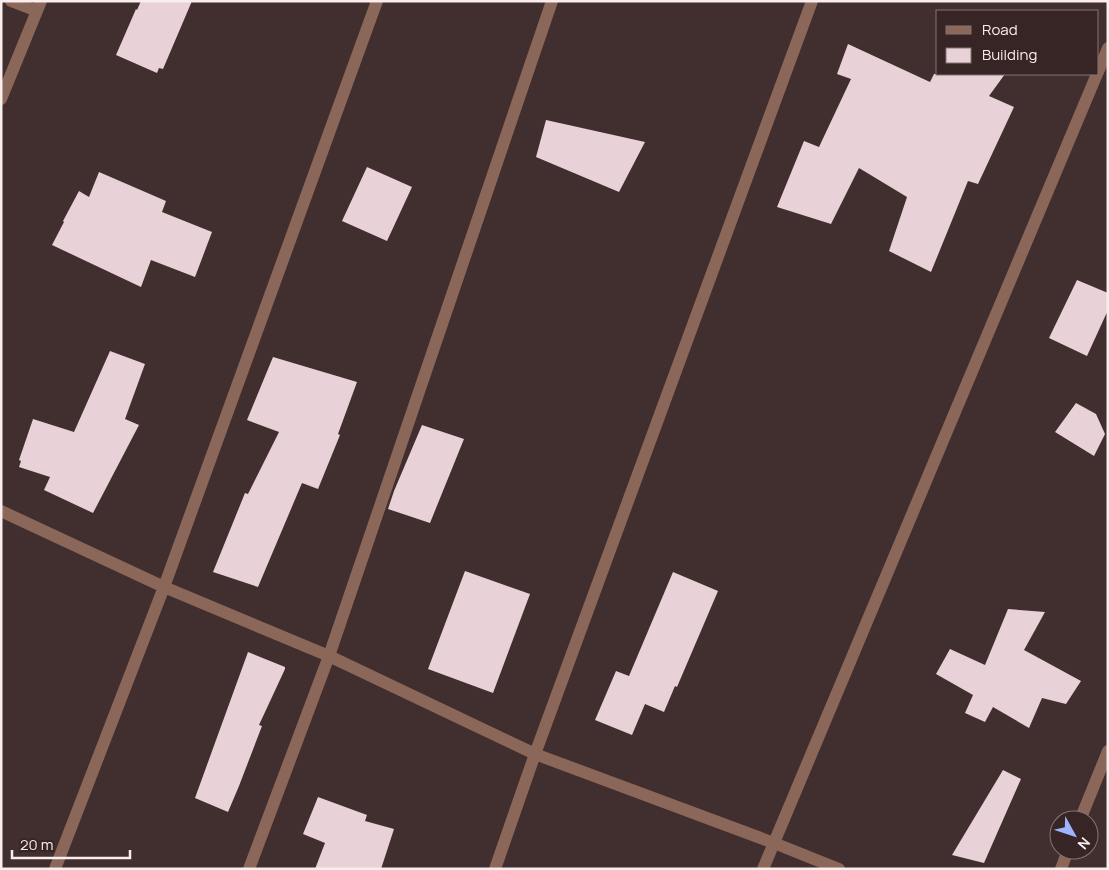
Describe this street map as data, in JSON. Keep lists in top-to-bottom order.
{
  "legend": ["Road", "Building"],
  "scale_bar": "20 m",
  "north": "bottom right"
}
